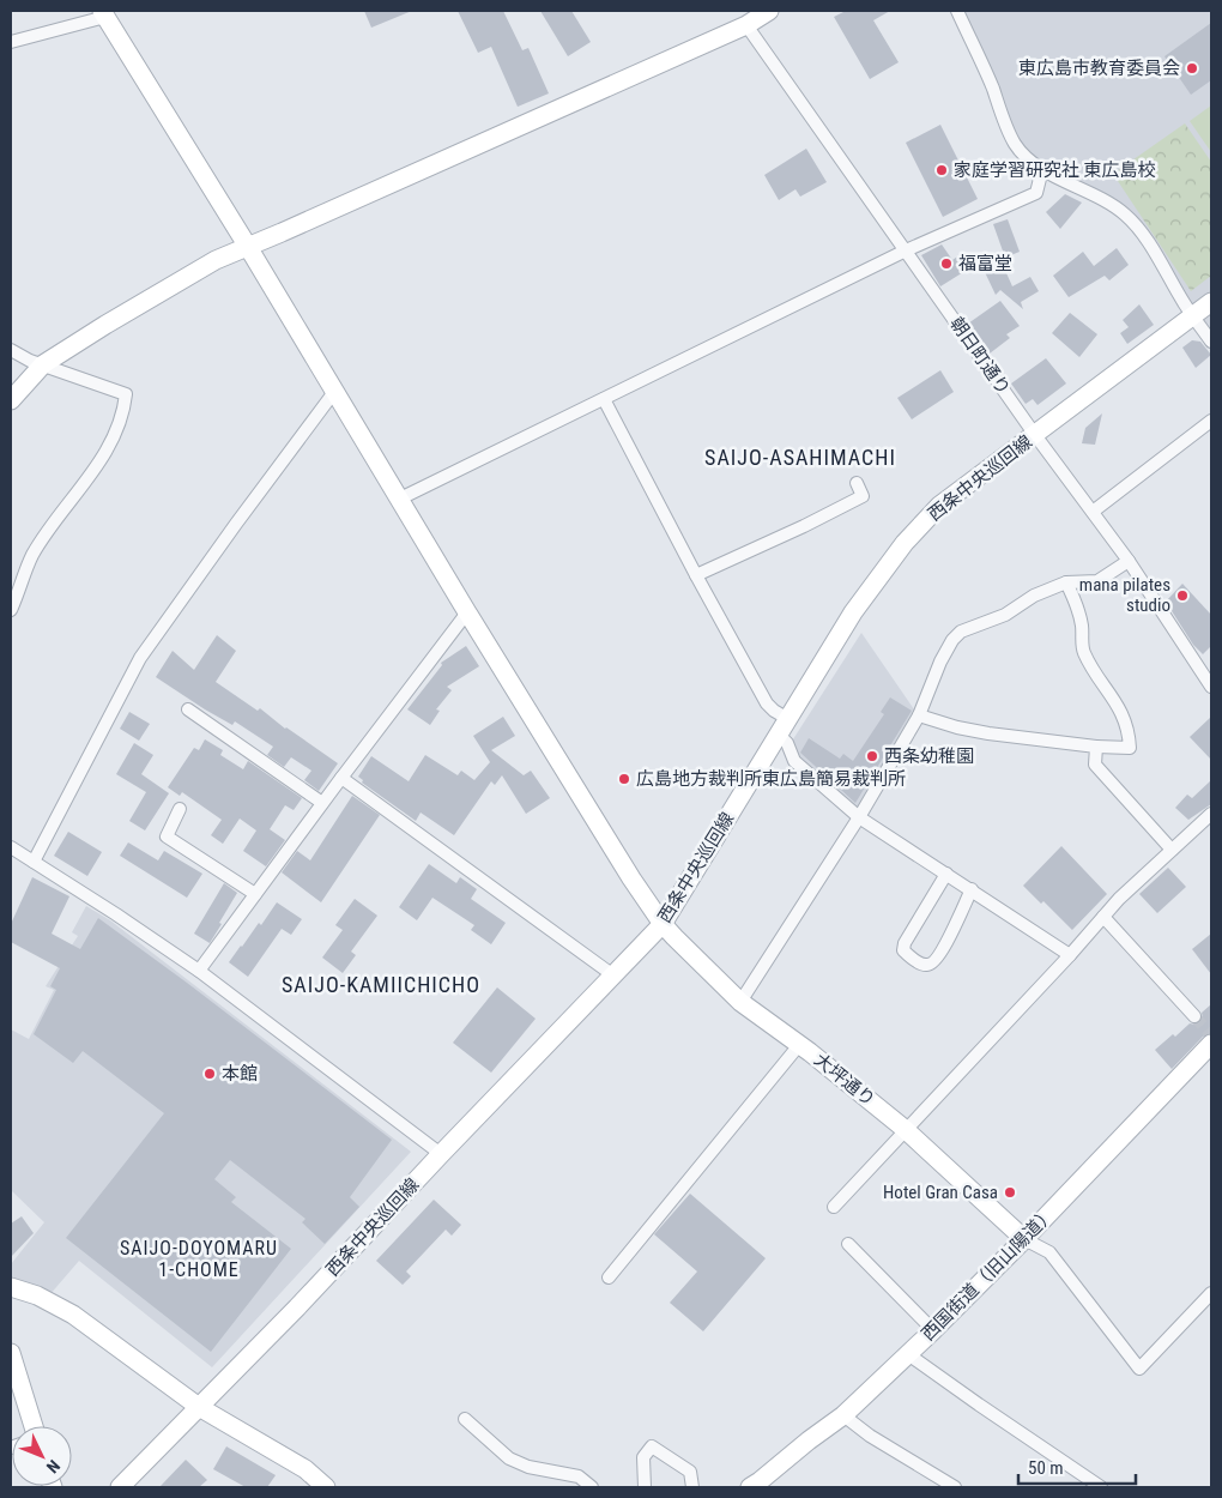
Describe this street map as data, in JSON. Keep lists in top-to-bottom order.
{
  "streets": {
    "street": [
      "朝日町通り",
      "西条中央巡回線",
      "大坪通り",
      "西国街道（旧山陽道）"
    ]
  },
  "crossings": [
    ["朝日町通り", "西条中央巡回線"],
    ["西条中央巡回線", "大坪通り"],
    ["大坪通り", "西国街道（旧山陽道）"]
  ],
  "districts": ["SAIJO-ASAHIMACHI", "SAIJO-KAMIICHICHO", "SAIJO-DOYOMARU 1-CHOME"],
  "places": [
    "東広島市教育委員会",
    "家庭学習研究社 東広島校",
    "福富堂",
    "mana pilates studio",
    "西条幼稚園",
    "広島地方裁判所東広島簡易裁判所",
    "本館",
    "Hotel Gran Casa"
  ],
  "scale_bar": "50 m",
  "north": "bottom right"
}
